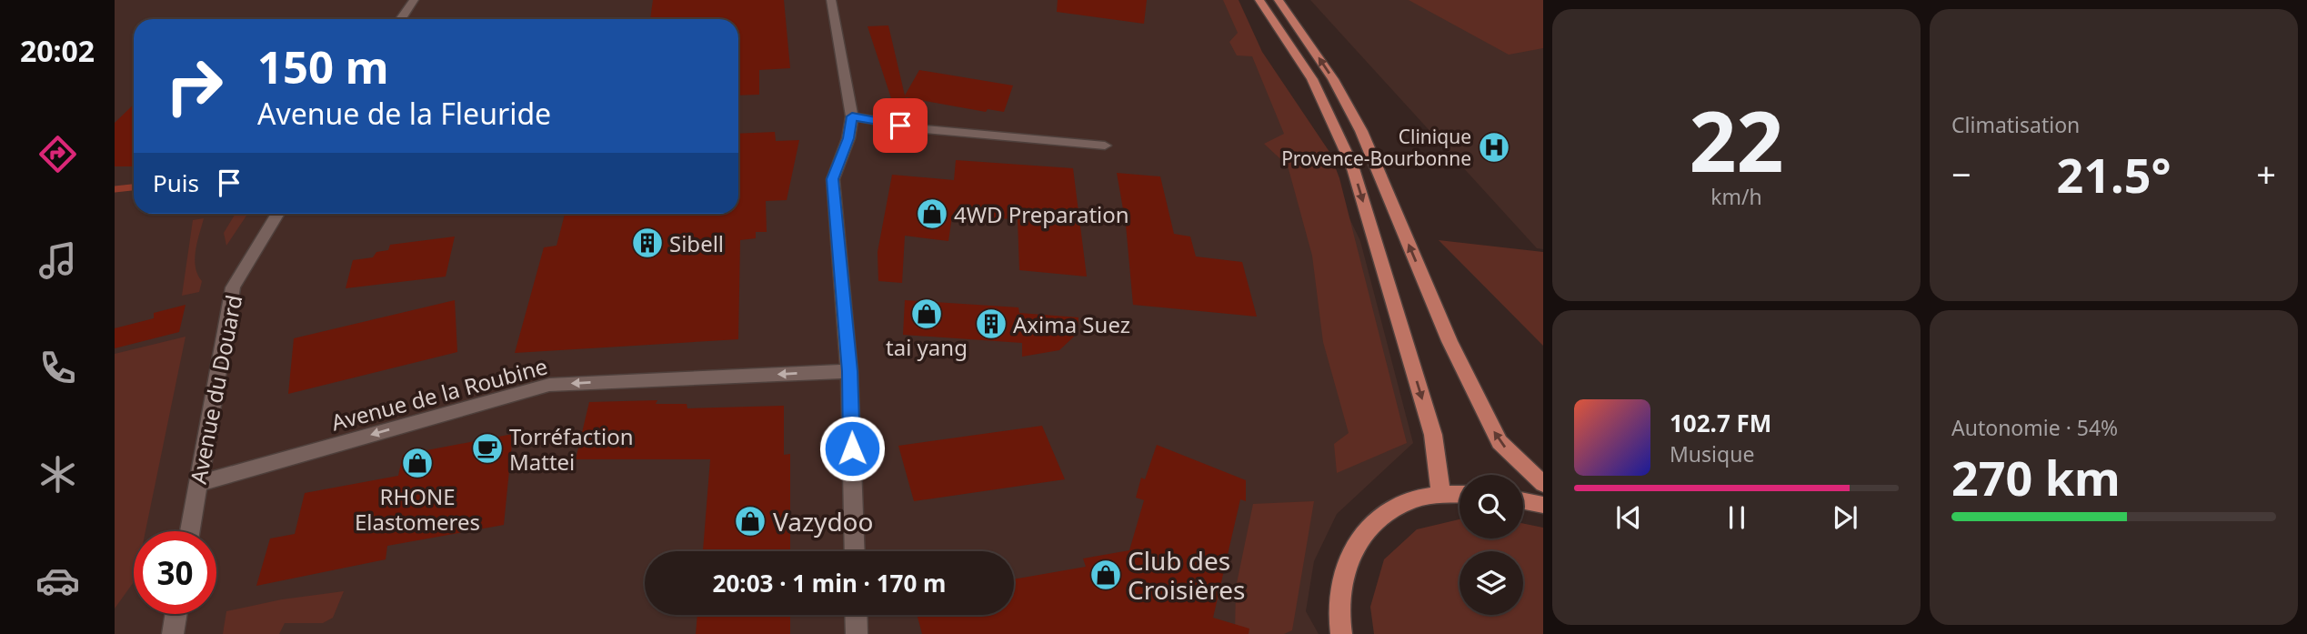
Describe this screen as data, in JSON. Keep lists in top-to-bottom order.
{
  "streets": {
    "street": ["Avenue du Douard", "Avenue de la Roubine"]
  },
  "crossings": [
    ["Avenue du Douard", "Avenue de la Roubine"]
  ],
  "one_way": ["Avenue de la Roubine"],
  "places": {
    "hospital": ["Clinique Provence-Bourbonne"],
    "shop": [
      "4WD Preparation",
      "tai yang",
      "RHONE Elastomeres",
      "Vazydoo",
      "Club des Croisières"
    ],
    "building": ["Sibell", "Axima Suez"],
    "cafe": ["Torréfaction Mattei"]
  },
  "page": {
    "tabs": "20:02",
    "tile": [
      ["22", "km/h"],
      "Climatisation",
      ["Autonomie · 54%", "270 km"]
    ],
    "turn": ["150 m", "Avenue de la Fleuride"],
    "heat": ["−", "21.5°", "+"],
    "then": "Puis",
    "song": ["102.7 FM", "Musique"],
    "limit": "30",
    "trip": "20:03 · 1 min · 170 m"
  }
}
